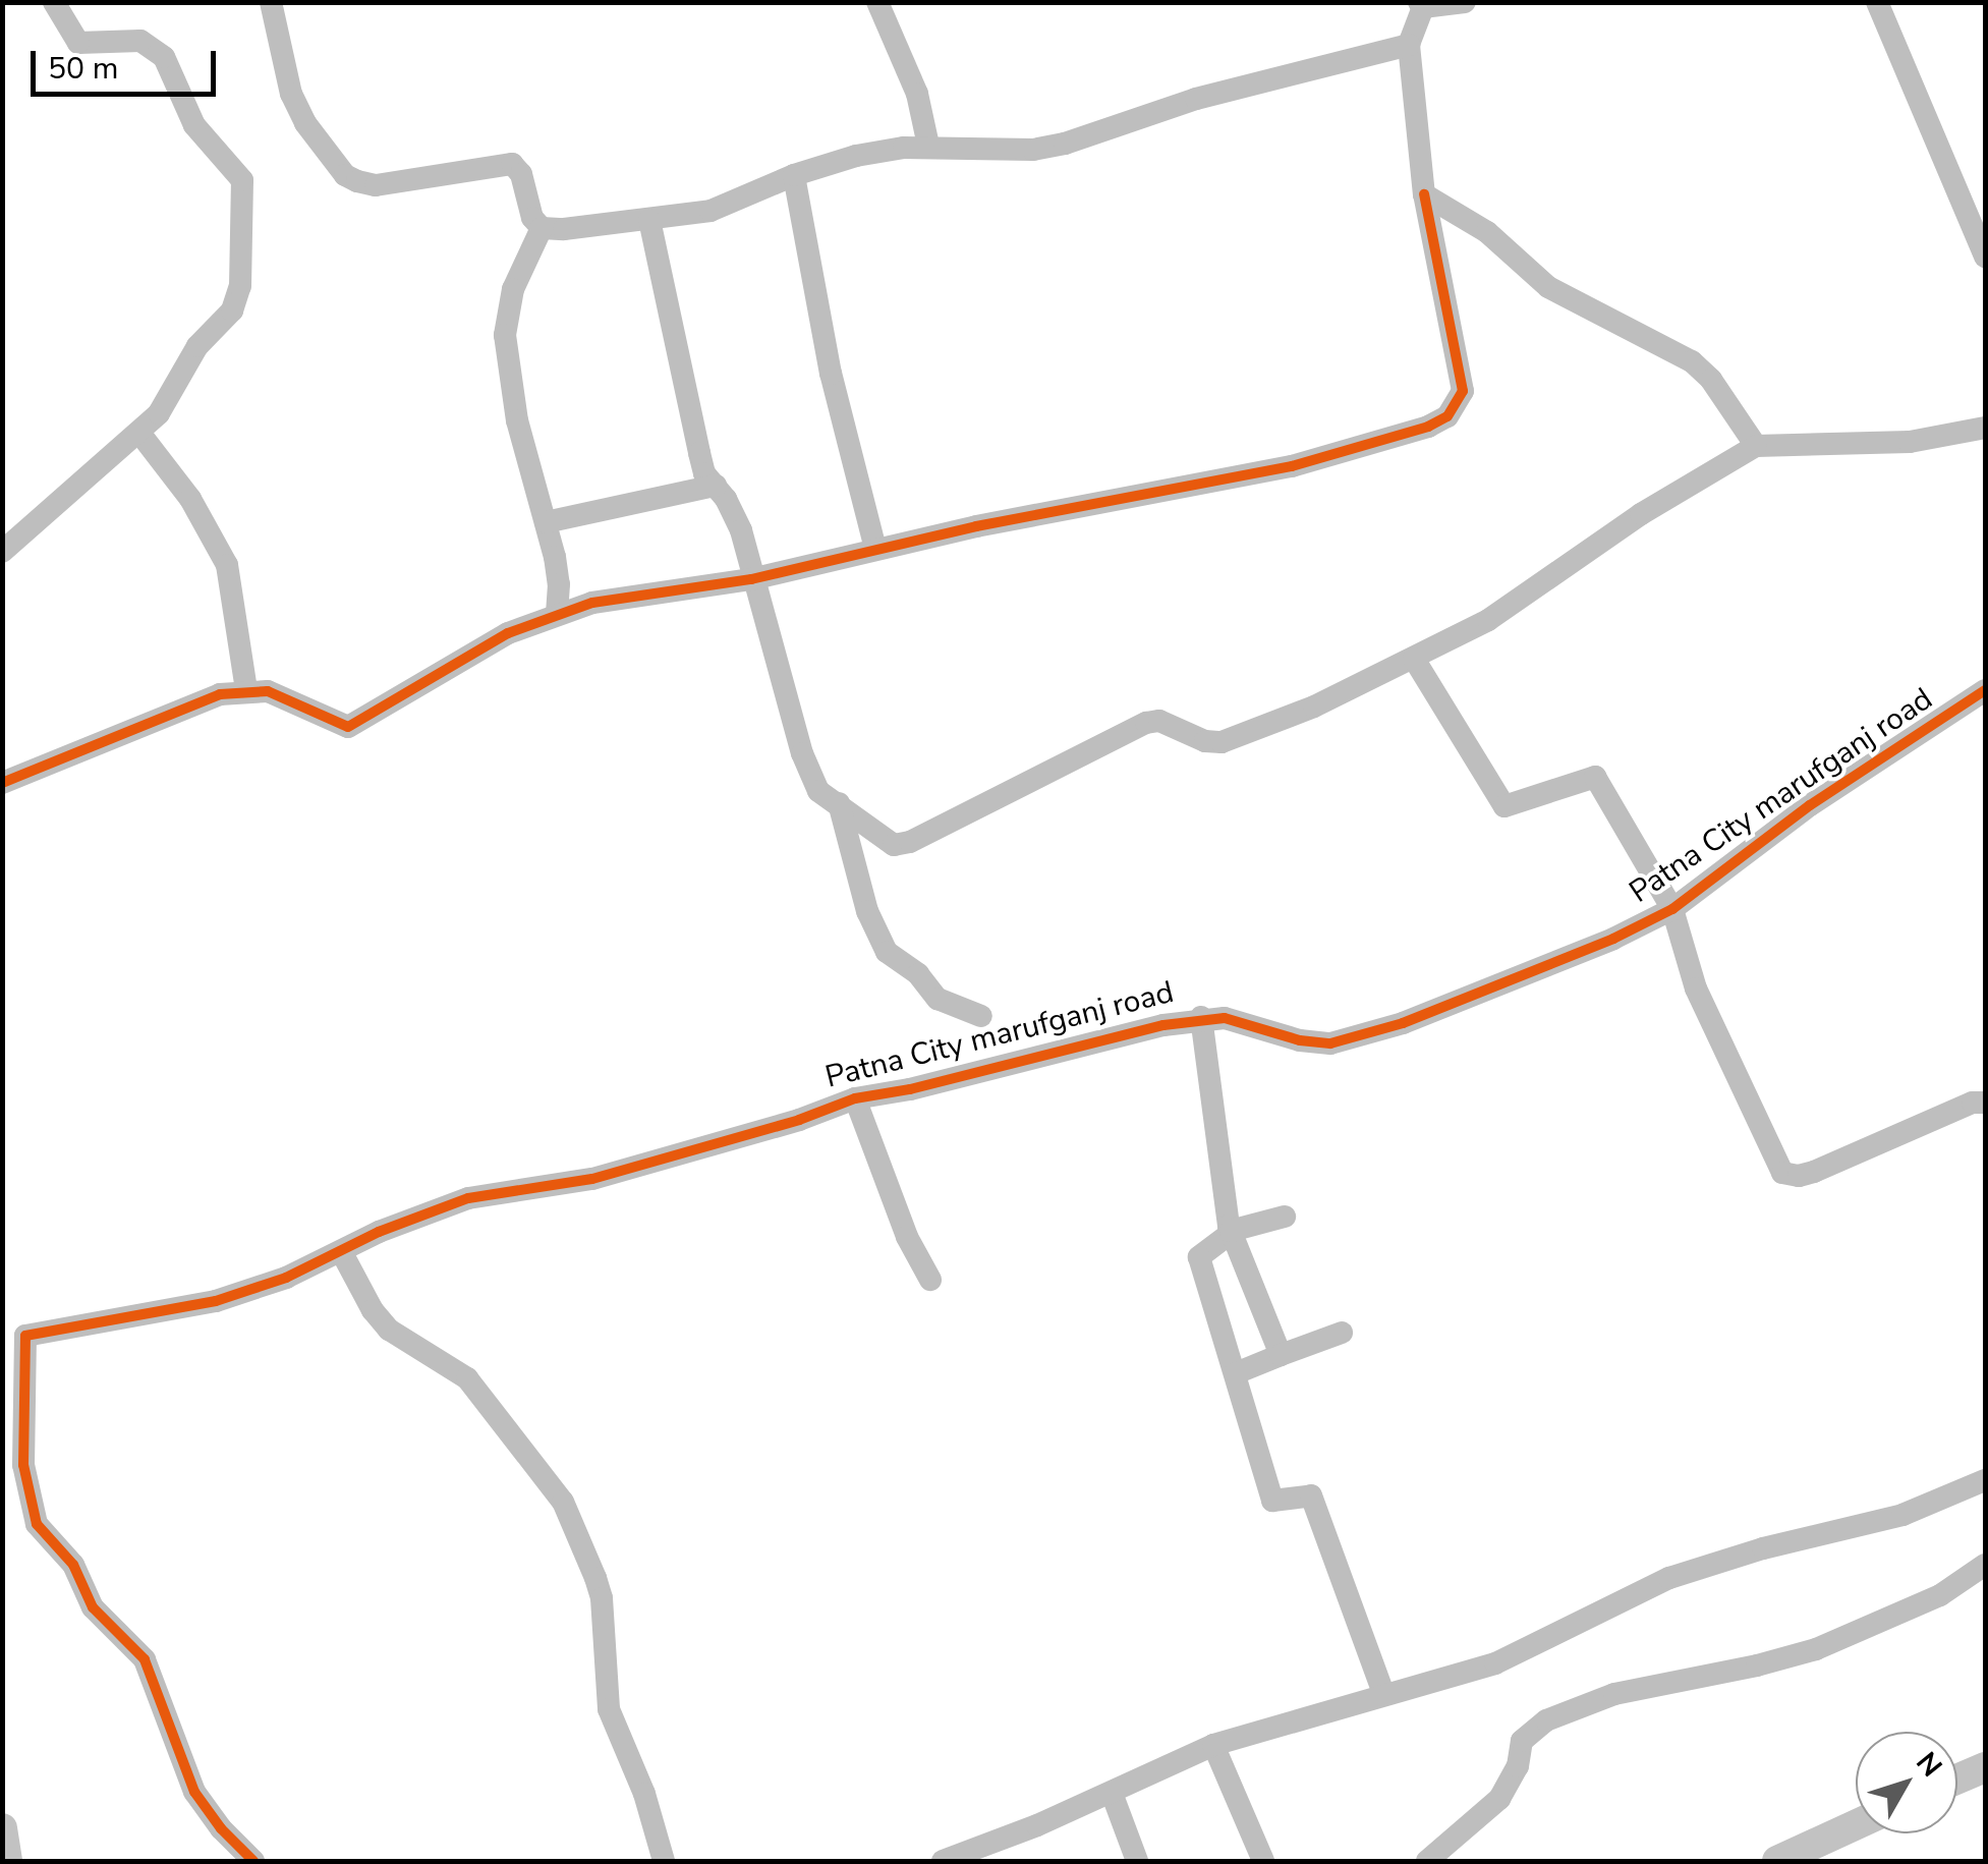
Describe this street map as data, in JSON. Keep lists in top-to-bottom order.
{
  "streets": {
    "street": ["Patna City marufganj road"]
  },
  "scale_bar": "50 m",
  "north": "top right"
}
